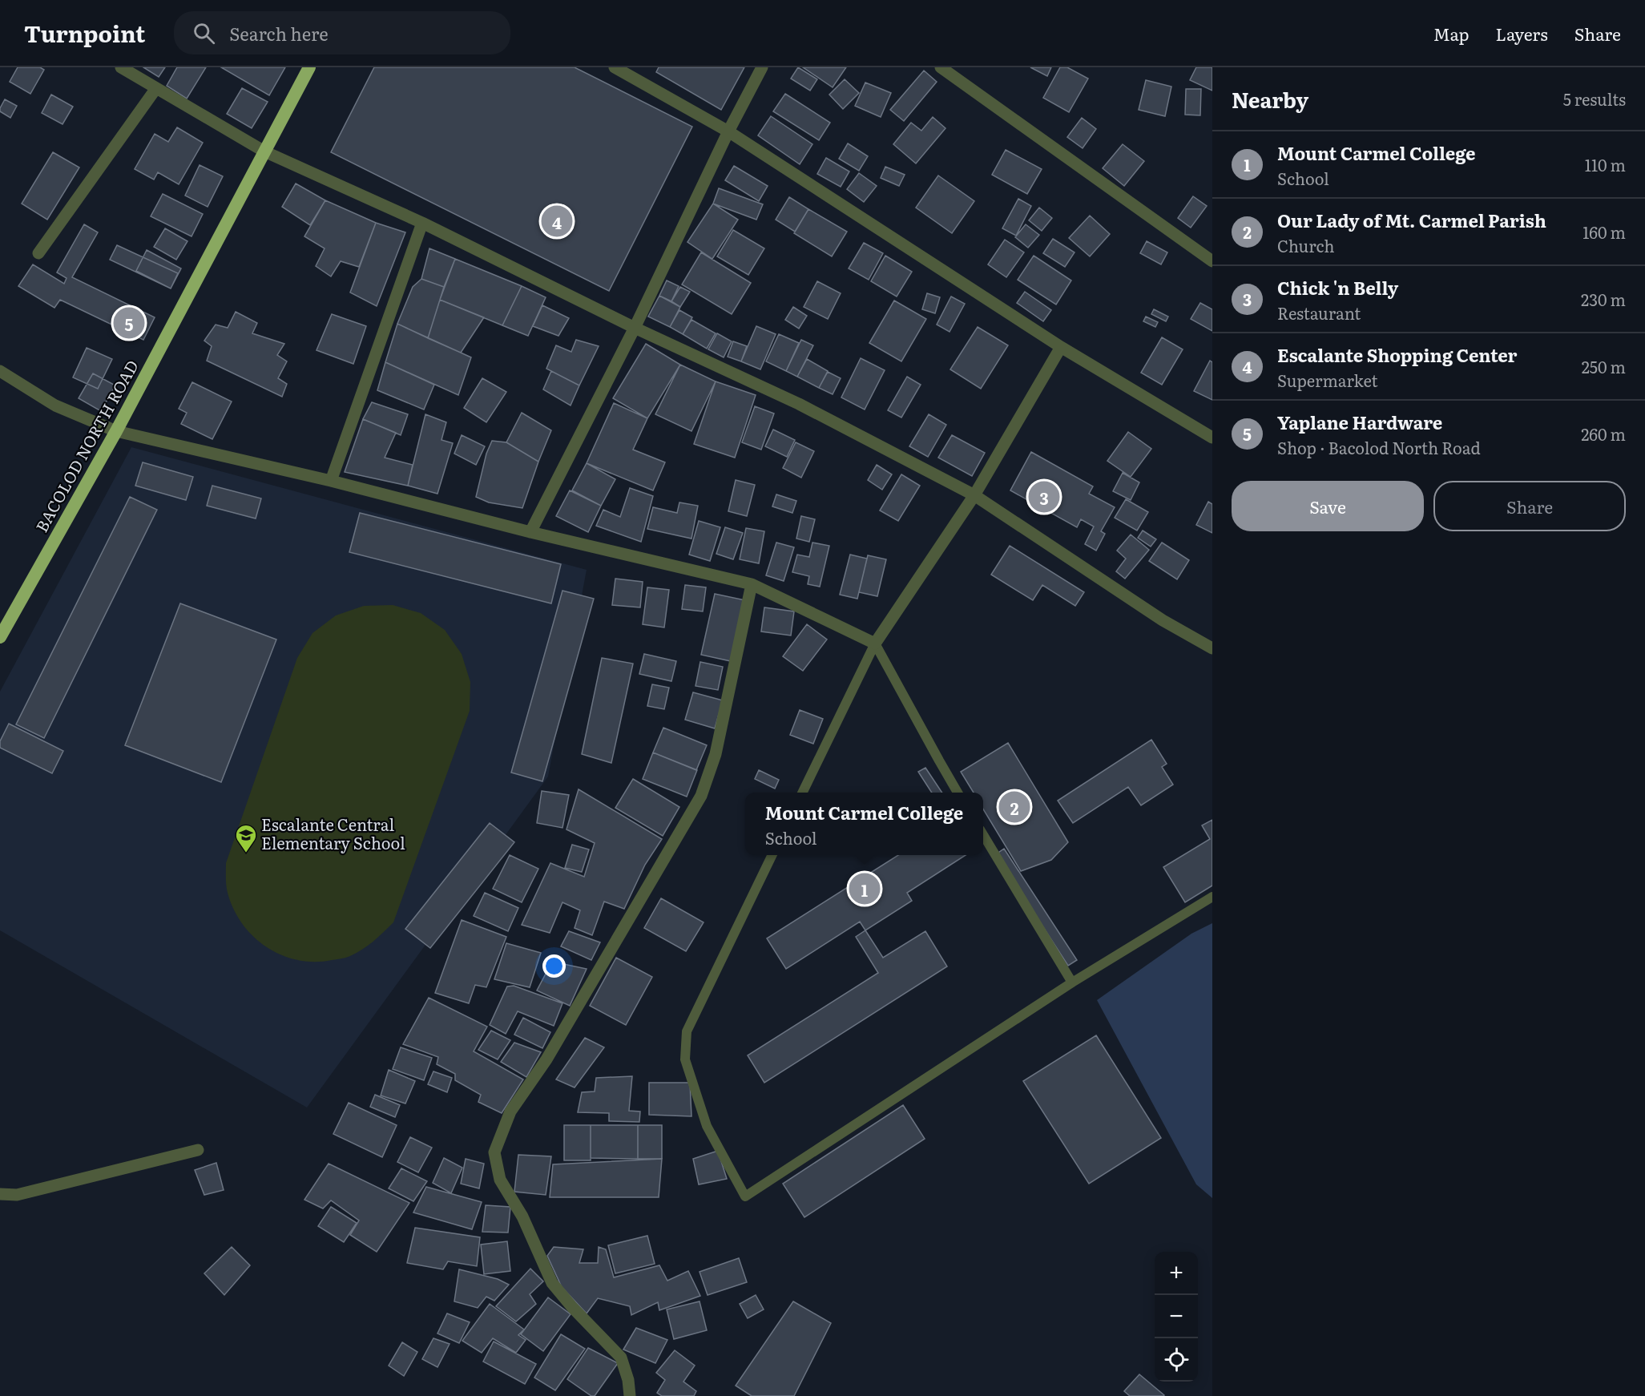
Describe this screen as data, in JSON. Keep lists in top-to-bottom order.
{
  "streets": {
    "highway": ["BACOLOD NORTH ROAD"]
  },
  "places": {
    "school or university": ["Escalante Central Elementary School"]
  },
  "page": {
    "header": "Turnpoint",
    "search": "Search here",
    "nav": ["Map", "Layers", "Share"],
    "heading": ["Nearby", "5 results"],
    "list": [
      {
        "mark": "1",
        "name": "Mount Carmel College",
        "note": "School",
        "value": "110 m"
      },
      {
        "mark": "2",
        "name": "Our Lady of Mt. Carmel Parish",
        "note": "Church",
        "value": "160 m"
      },
      {
        "mark": "3",
        "name": "Chick 'n Belly",
        "note": "Restaurant",
        "value": "230 m"
      },
      {
        "mark": "4",
        "name": "Escalante Shopping Center",
        "note": "Supermarket",
        "value": "250 m"
      },
      {
        "mark": "5",
        "name": "Yaplane Hardware",
        "note": "Shop · Bacolod North Road",
        "value": "260 m"
      }
    ],
    "pins": [
      "4",
      "5",
      "3",
      "2",
      "1"
    ],
    "buttons": ["Save", "Share"],
    "popup": ["Mount Carmel College", "School"],
    "map_buttons": ["+", "−"]
  }
}
